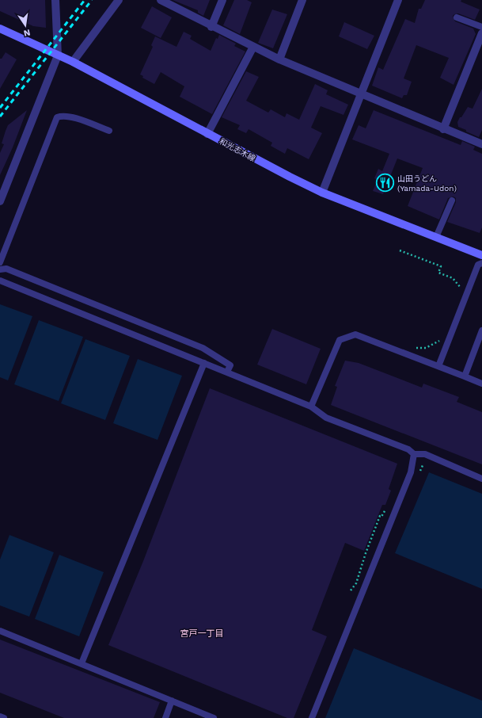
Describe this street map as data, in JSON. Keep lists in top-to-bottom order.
{
  "streets": {
    "main road": ["和光志木線"]
  },
  "districts": ["宮戸一丁目"],
  "places": {
    "restaurant": ["山田うどん (Yamada-Udon)"]
  },
  "north": "bottom"
}
